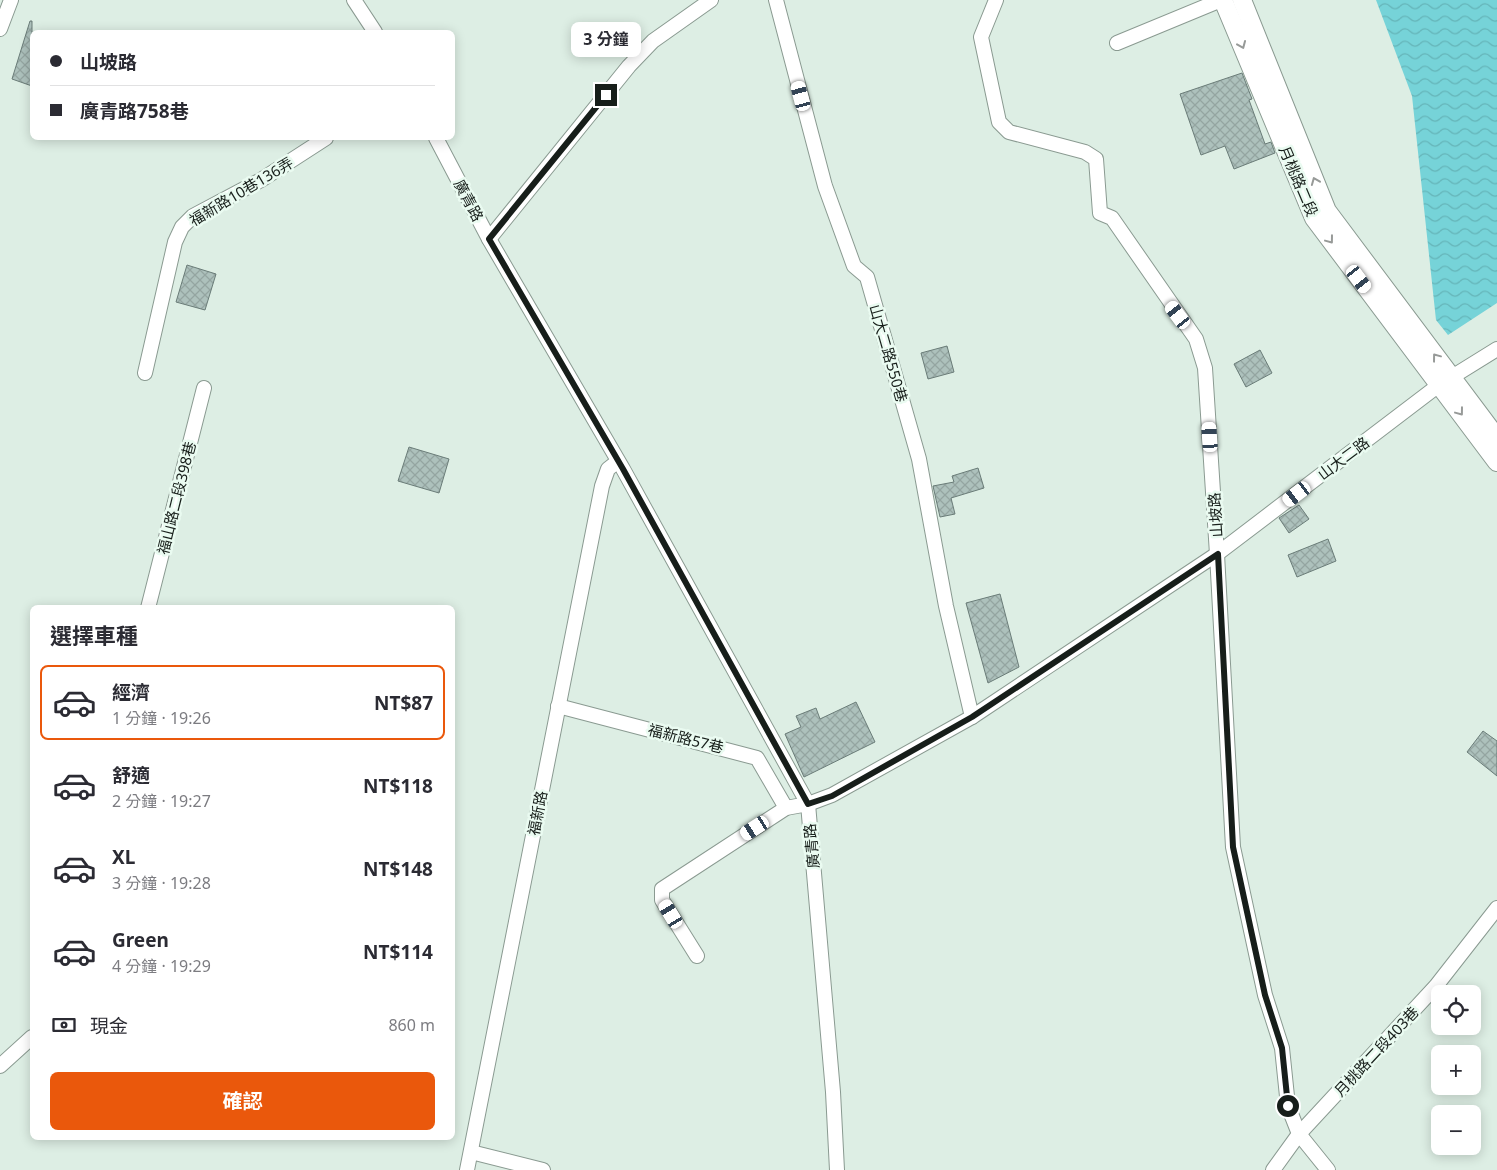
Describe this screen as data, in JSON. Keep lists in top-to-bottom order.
{
  "streets": {
    "street": [
      "月桃路二段",
      "福新路10巷136弄",
      "廣青路",
      "山大二路550巷",
      "山大二路",
      "福山路二段398巷",
      "山坡路",
      "福新路57巷",
      "福新路",
      "月桃路二段403巷"
    ]
  },
  "crossings": [
    ["月桃路二段", "山大二路"],
    ["廣青路", "山大二路"],
    ["廣青路", "福新路"],
    ["山大二路550巷", "山大二路"],
    ["山大二路", "山坡路"],
    ["山大二路", "福新路57巷"],
    ["山坡路", "月桃路二段403巷"],
    ["福新路57巷", "福新路"]
  ],
  "page": {
    "bubble": "3 分鐘",
    "banner": ["山坡路", "廣青路758巷"],
    "heading": "選擇車種",
    "list": [
      {
        "name": "經濟",
        "note": "1 分鐘 · 19:26",
        "value": "NT$87"
      },
      {
        "name": "舒適",
        "note": "2 分鐘 · 19:27",
        "value": "NT$118"
      },
      {
        "name": "XL",
        "note": "3 分鐘 · 19:28",
        "value": "NT$148"
      },
      {
        "name": "Green",
        "note": "4 分鐘 · 19:29",
        "value": "NT$114"
      }
    ],
    "map_buttons": ["+", "−"],
    "pay": ["現金", "860 m"],
    "buttons": "確認"
  }
}
